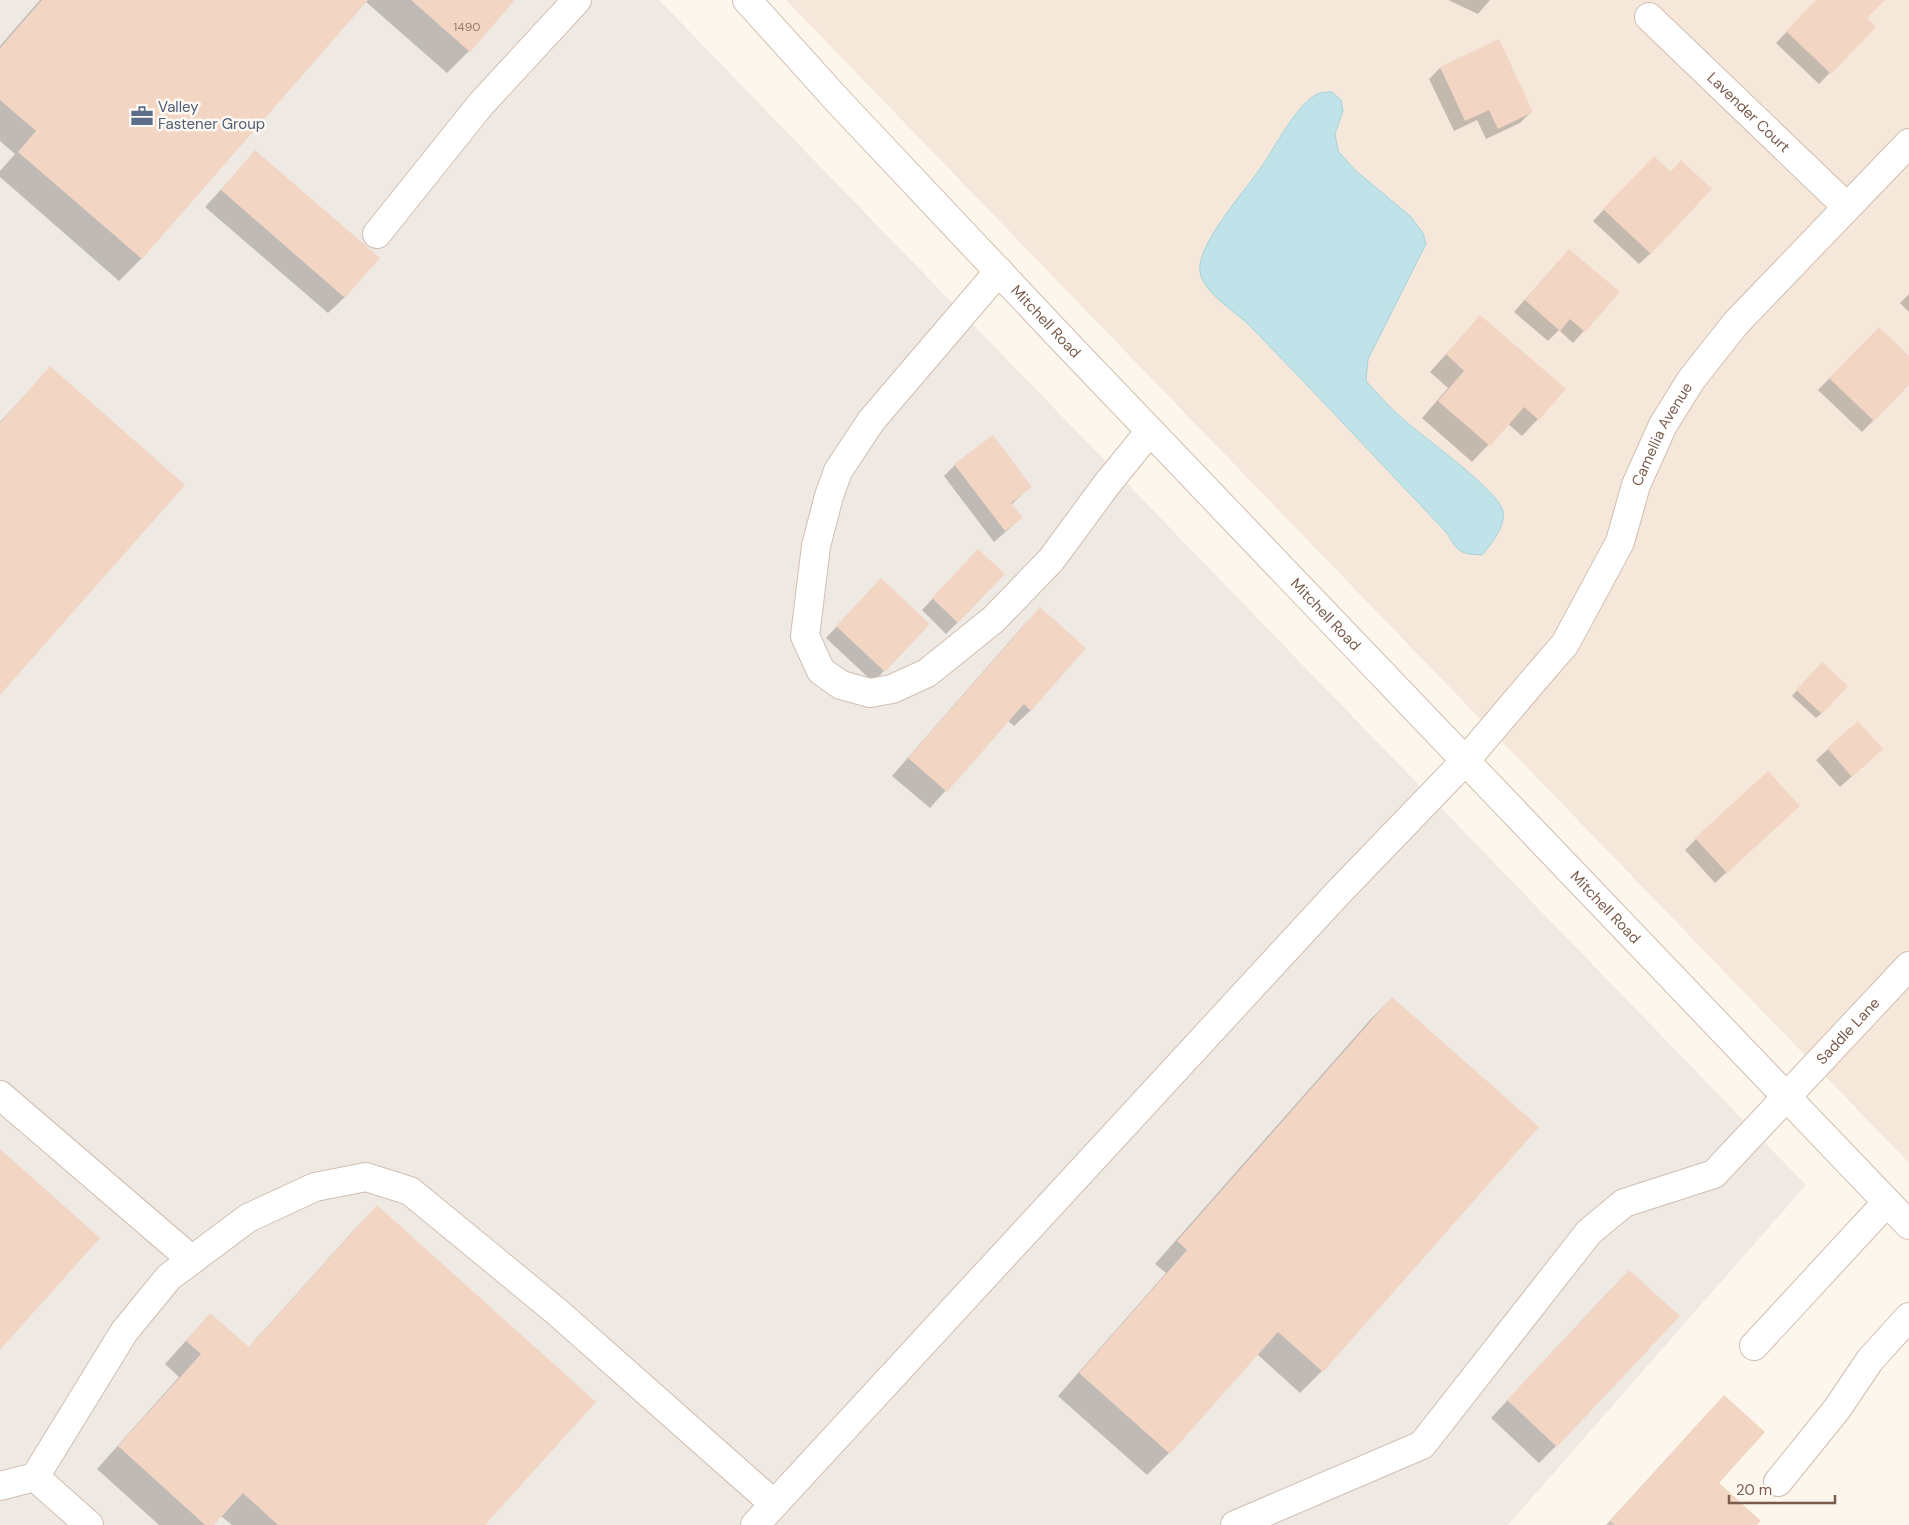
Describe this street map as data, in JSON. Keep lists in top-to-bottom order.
{
  "streets": {
    "street": [
      "Lavender Court",
      "Mitchell Road",
      "Camellia Avenue",
      "Saddle Lane"
    ]
  },
  "crossings": [
    ["Lavender Court", "Camellia Avenue"],
    ["Mitchell Road", "Camellia Avenue"],
    ["Mitchell Road", "Saddle Lane"]
  ],
  "places": {
    "office": ["Valley Fastener Group"]
  },
  "house_numbers": ["1490"],
  "scale_bar": "20 m"
}
